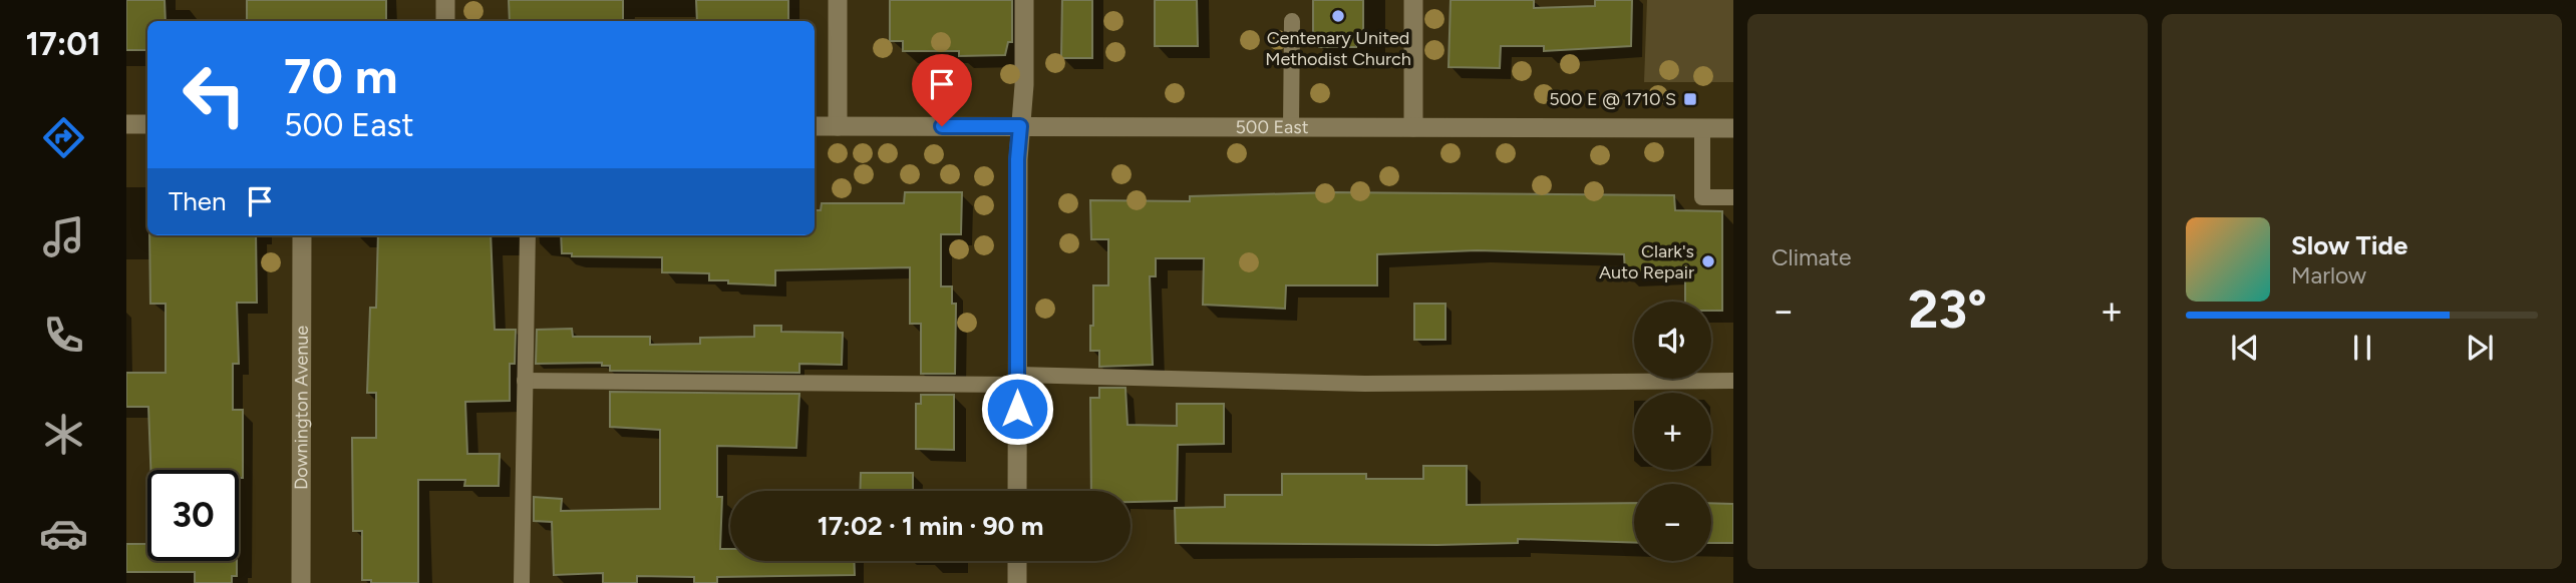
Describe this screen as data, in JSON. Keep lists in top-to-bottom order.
{
  "streets": {
    "street": ["500 East", "Downington Avenue"]
  },
  "places": {
    "other": ["Centenary United Methodist Church", "Clark's Auto Repair"],
    "transit": ["500 E @ 1710 S"]
  },
  "page": {
    "tabs": "17:01",
    "tile": "Climate",
    "turn": ["70 m", "500 East"],
    "then": "Then",
    "song": ["Slow Tide", "Marlow"],
    "heat": ["−", "23°", "+"],
    "map_buttons": ["+", "−"],
    "limit": "30",
    "trip": "17:02 · 1 min · 90 m"
  }
}
